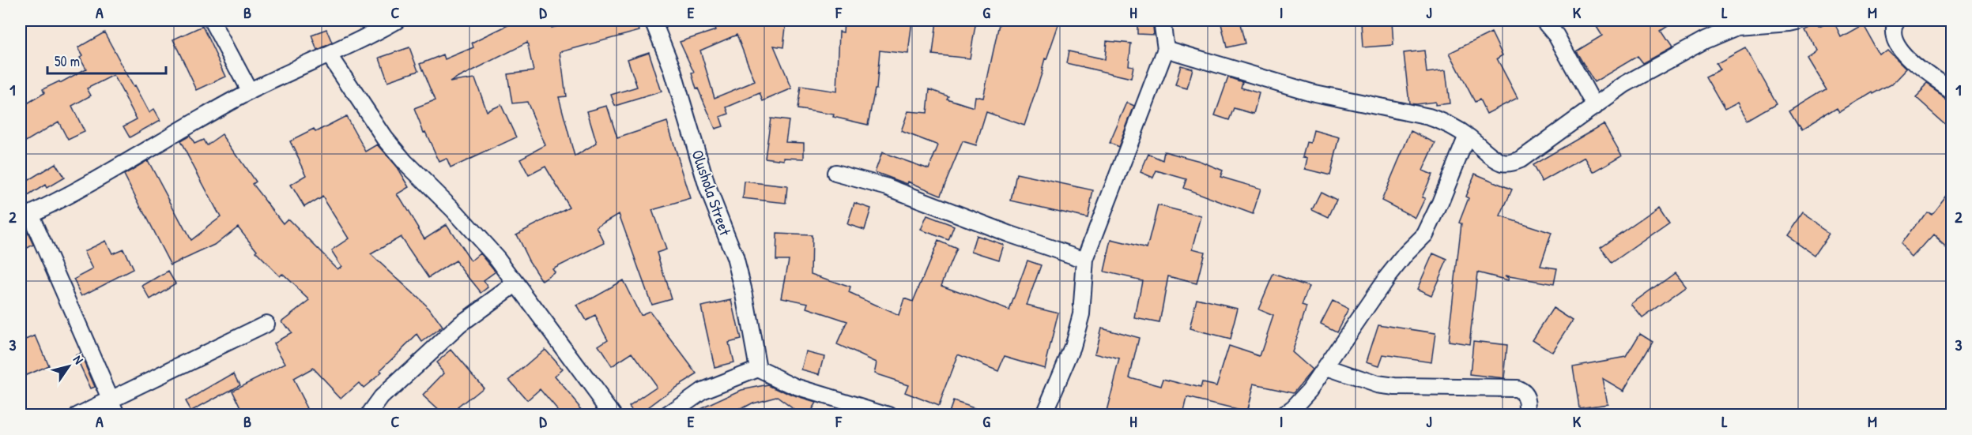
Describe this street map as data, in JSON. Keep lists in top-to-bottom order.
{
  "streets": {
    "street": ["Olushola Street"]
  },
  "scale_bar": "50 m",
  "north": "top right",
  "grid": {
    "columns": [
      "A",
      "B",
      "C",
      "D",
      "E",
      "F",
      "G",
      "H",
      "I",
      "J",
      "K",
      "L",
      "M"
    ],
    "rows": ["1", "2", "3"]
  }
}
